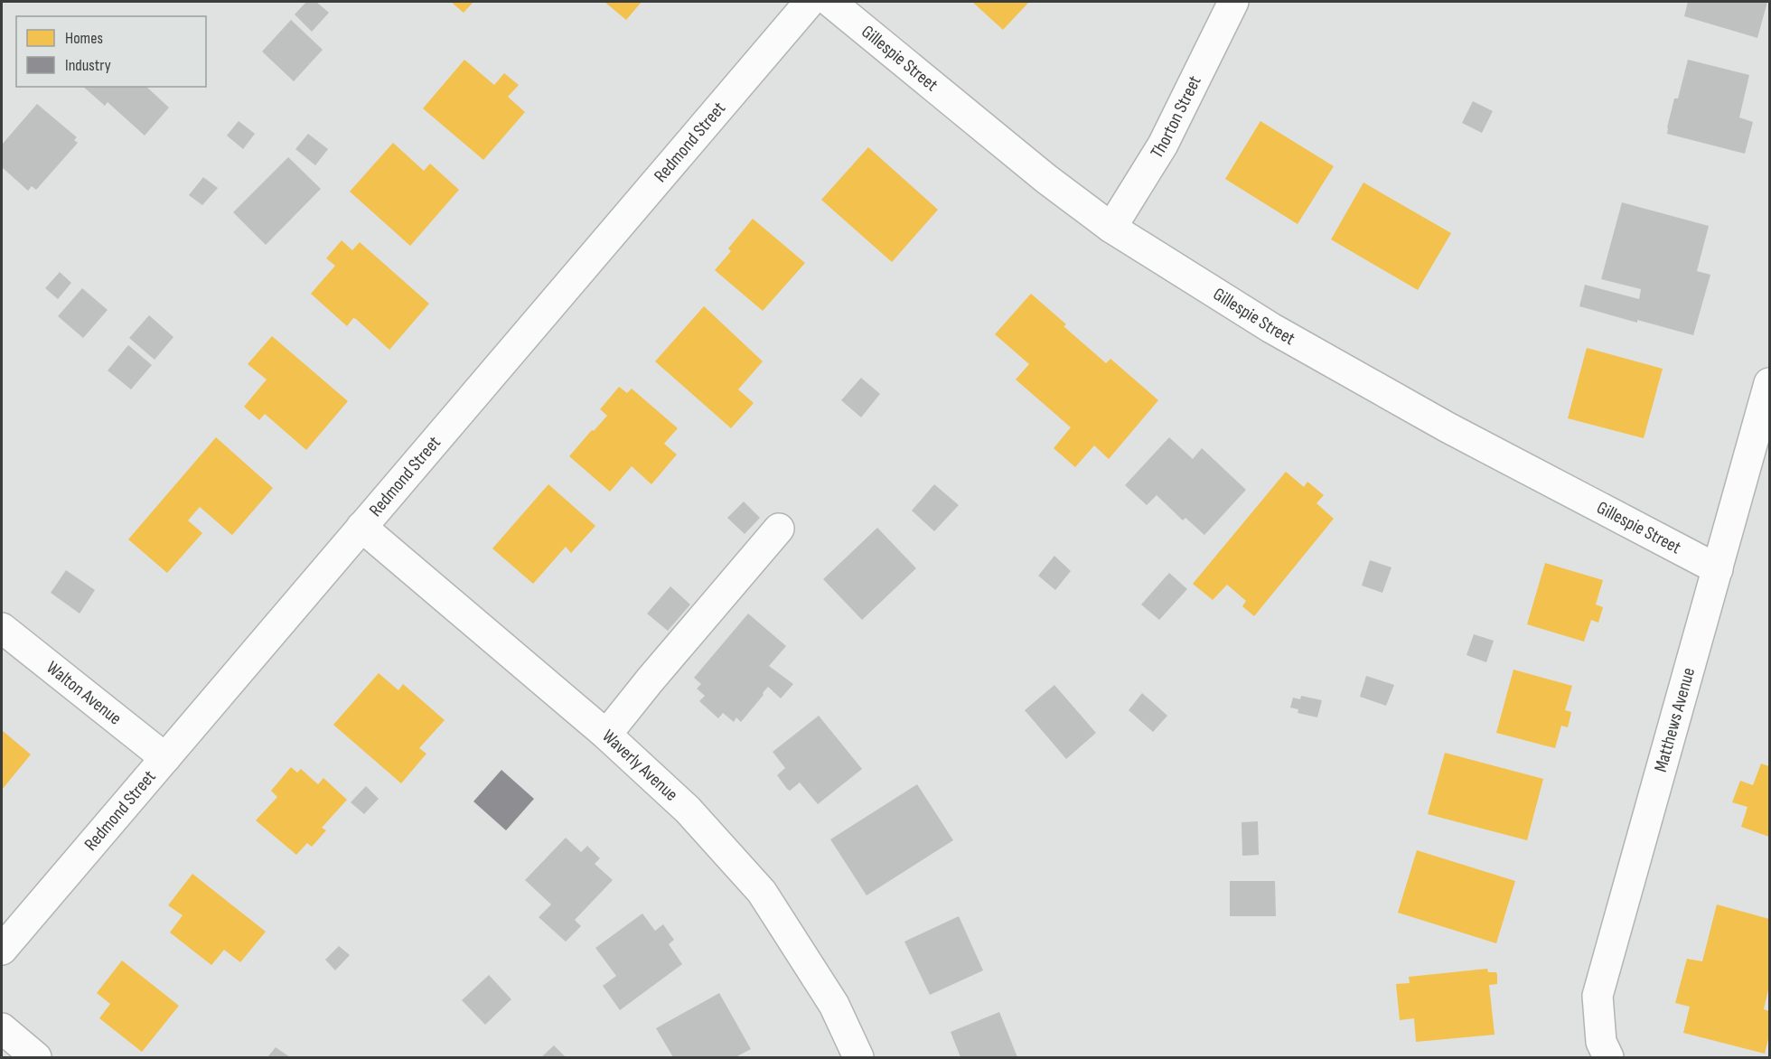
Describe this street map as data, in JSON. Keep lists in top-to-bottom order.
{
  "streets": {
    "street": [
      "Gillespie Street",
      "Thorton Street",
      "Redmond Street",
      "Walton Avenue",
      "Matthews Avenue",
      "Waverly Avenue"
    ]
  },
  "crossings": [
    ["Gillespie Street", "Thorton Street"],
    ["Gillespie Street", "Matthews Avenue"],
    ["Redmond Street", "Walton Avenue"],
    ["Redmond Street", "Waverly Avenue"]
  ],
  "legend": ["Homes", "Industry"]
}
